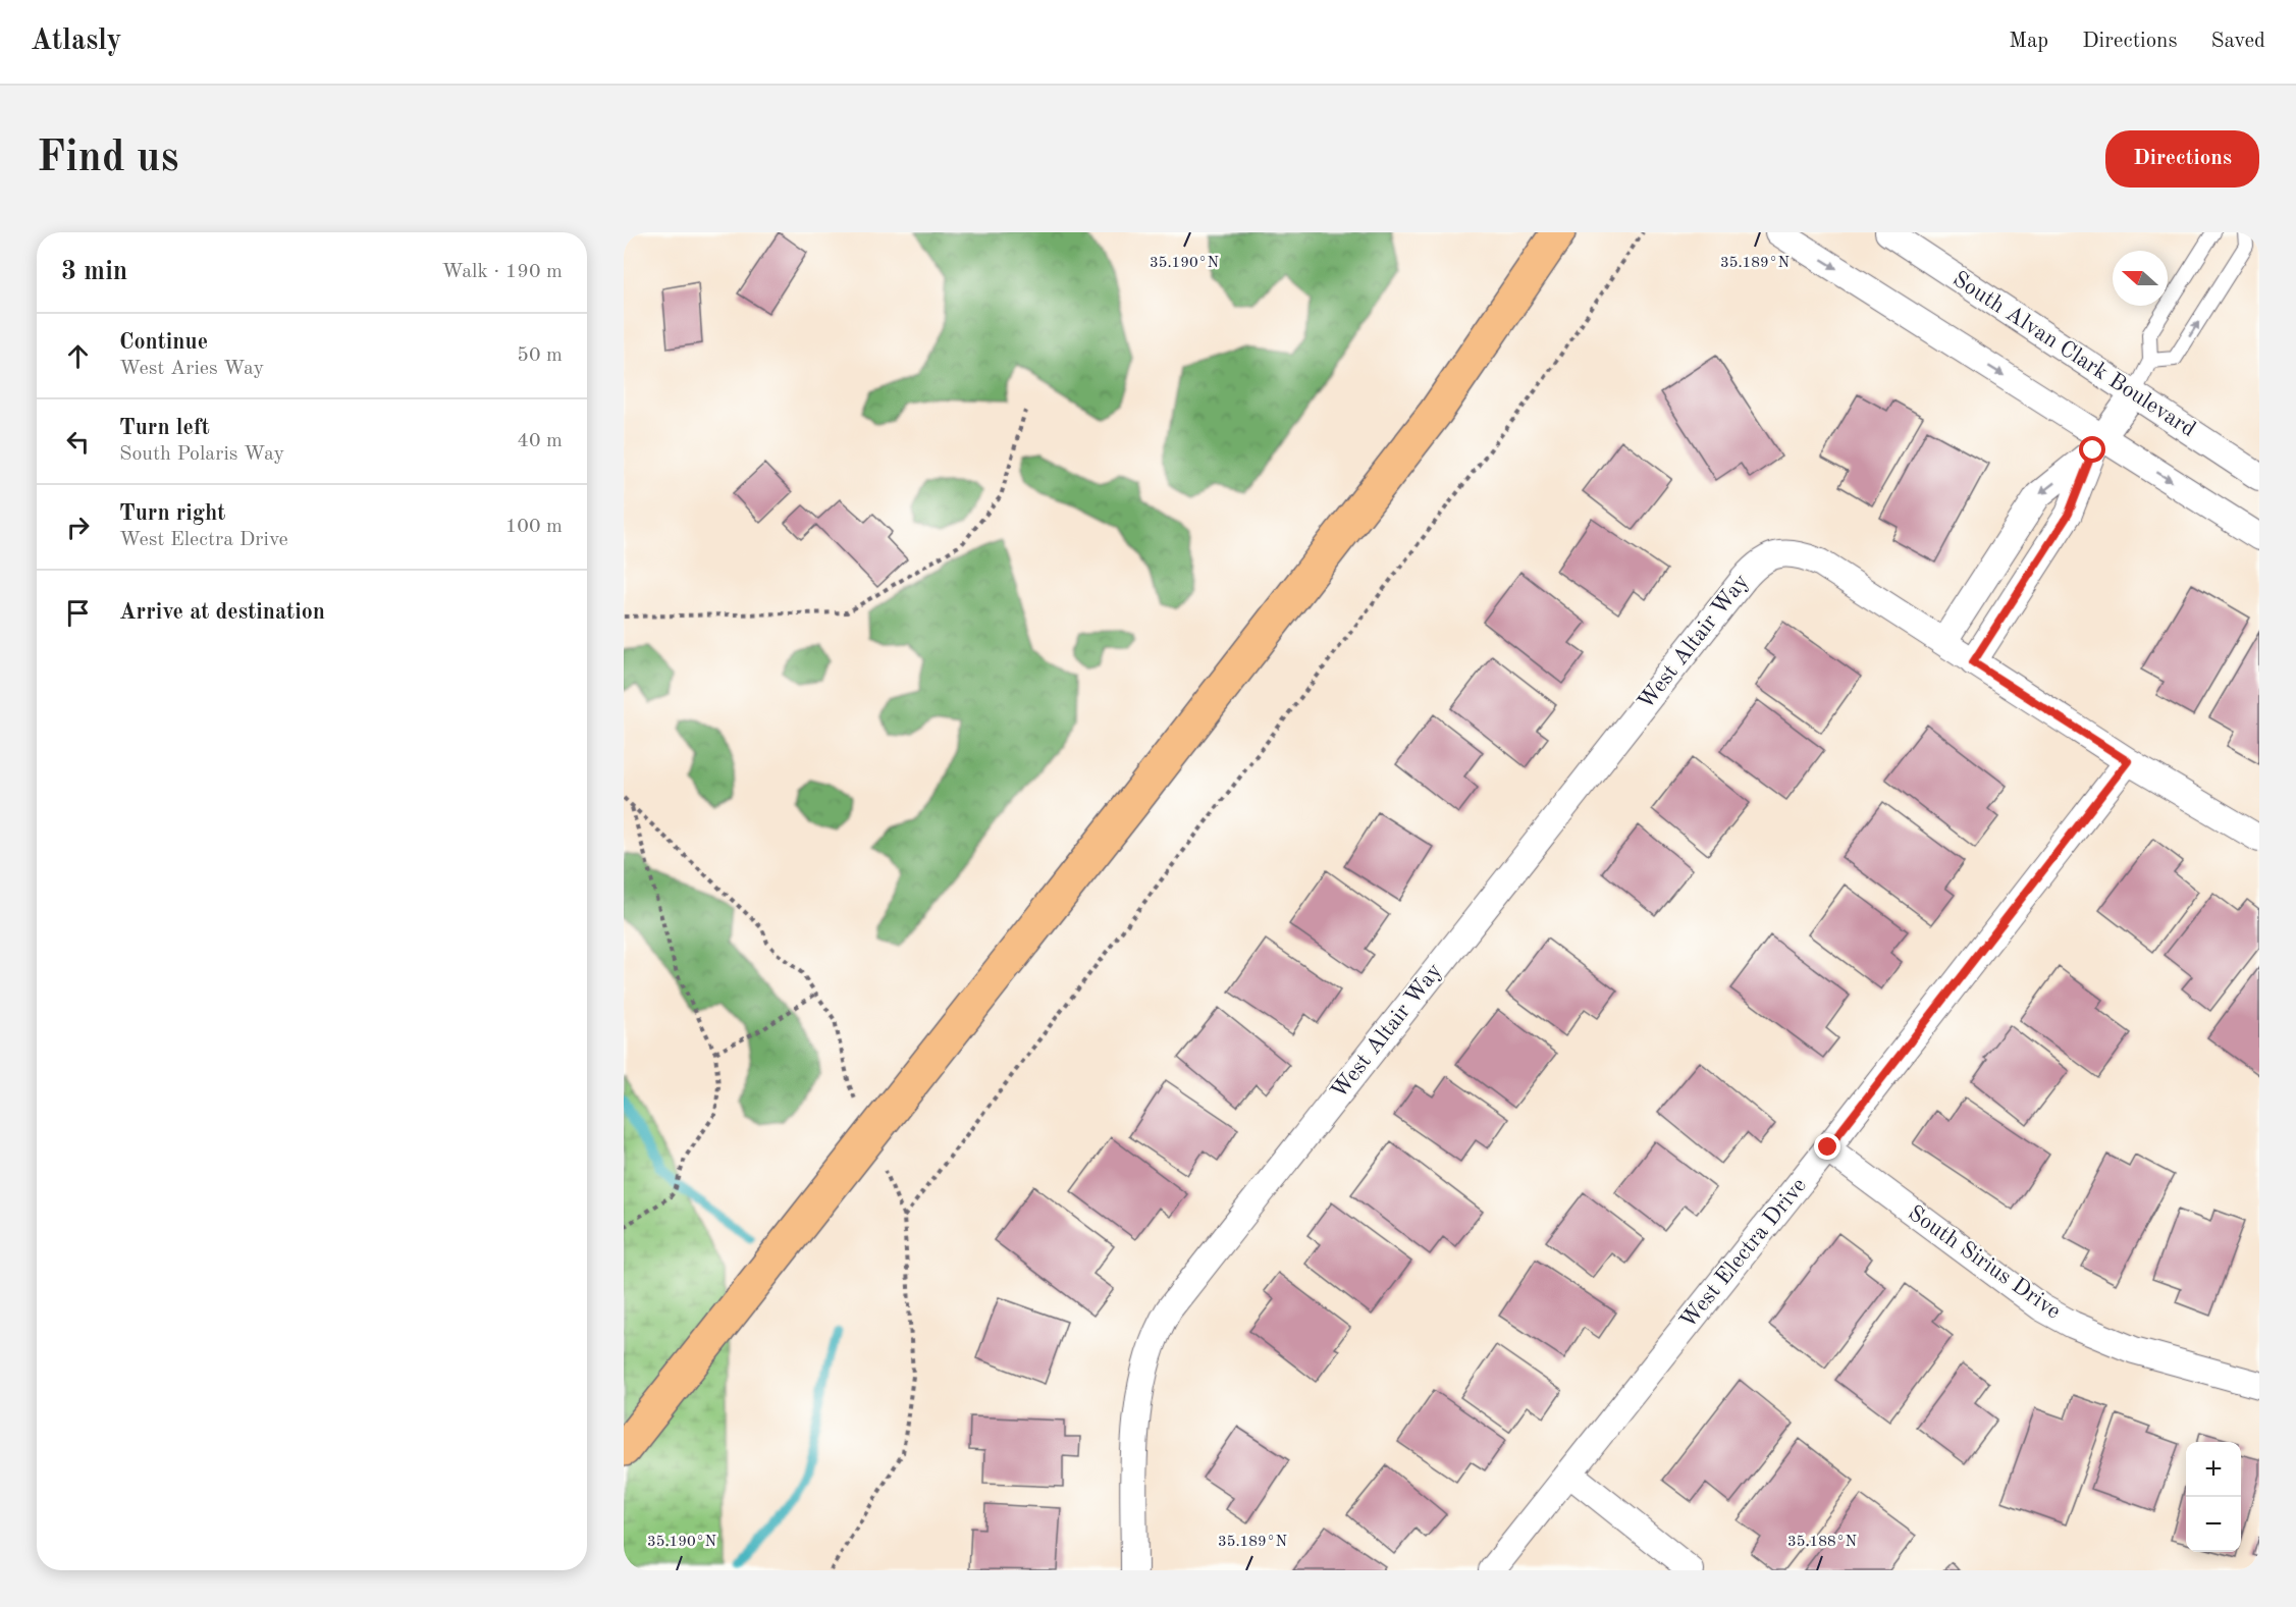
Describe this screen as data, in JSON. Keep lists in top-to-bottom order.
{
  "streets": {
    "street": [
      "South Alvan Clark Boulevard",
      "West Altair Way",
      "West Electra Drive",
      "South Sirius Drive"
    ]
  },
  "crossings": [
    ["West Electra Drive", "South Sirius Drive"]
  ],
  "north": "left",
  "page": {
    "header": "Atlasly",
    "nav": ["Map", "Directions", "Saved"],
    "buttons": "Directions",
    "title": "Find us",
    "heading": ["3 min", "Walk · 190 m"],
    "list": [
      ["Continue", "West Aries Way", "50 m"],
      ["Turn left", "South Polaris Way", "40 m"],
      ["Turn right", "West Electra Drive", "100 m"],
      "Arrive at destination"
    ],
    "map_buttons": ["+", "−"]
  },
  "coordinates": ["35.190°N", "35.189°N", "35.188°N"]
}
